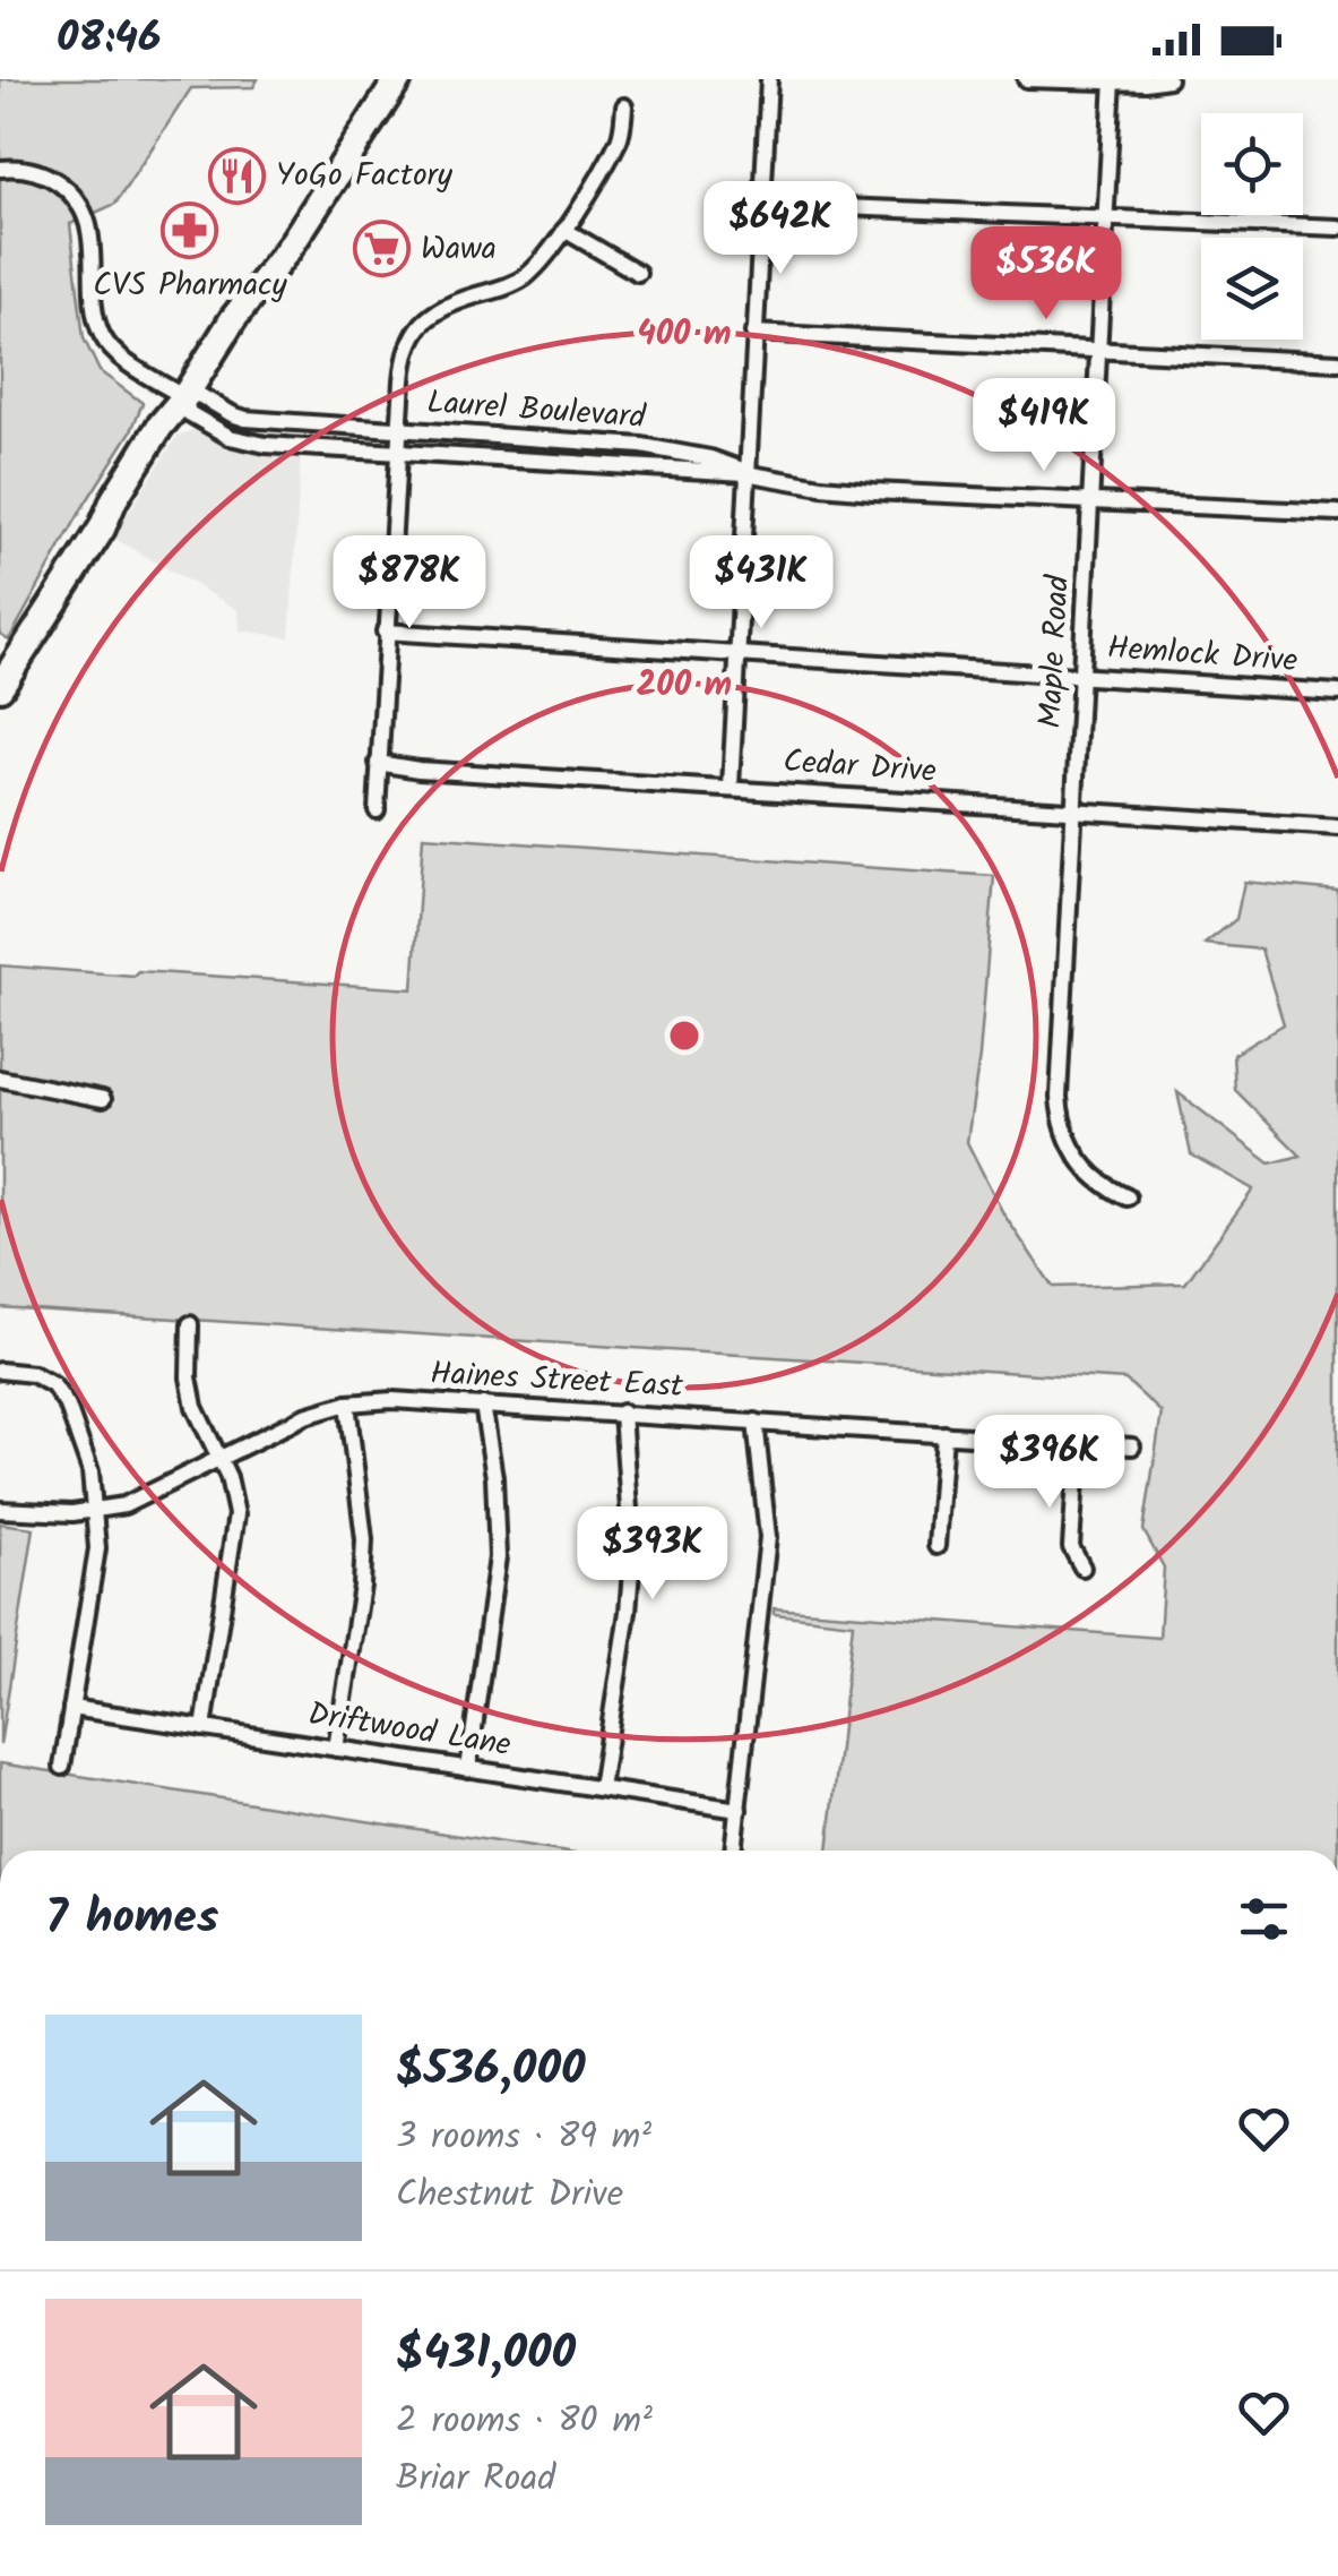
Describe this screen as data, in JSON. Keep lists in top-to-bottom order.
{
  "streets": {
    "street": [
      "Laurel Boulevard",
      "Maple Road",
      "Hemlock Drive",
      "Cedar Drive",
      "Haines Street East",
      "Driftwood Lane"
    ]
  },
  "crossings": [
    ["Laurel Boulevard", "Maple Road"],
    ["Maple Road", "Hemlock Drive"],
    ["Maple Road", "Cedar Drive"]
  ],
  "places": {
    "restaurant": ["YoGo Factory"],
    "pharmacy": ["CVS Pharmacy"],
    "supermarket": ["Wawa"]
  },
  "page": {
    "status": "08:46",
    "price": [
      "$642K",
      "$536K",
      "$419K",
      "$878K",
      "$431K",
      "$396K",
      "$393K"
    ],
    "heading": "7 homes",
    "list": [
      {
        "name": "$536,000",
        "note": "3 rooms · 89 m² · Chestnut Drive"
      },
      {
        "name": "$431,000",
        "note": "2 rooms · 80 m² · Briar Road"
      }
    ]
  },
  "rings": ["400 m", "200 m"]
}
